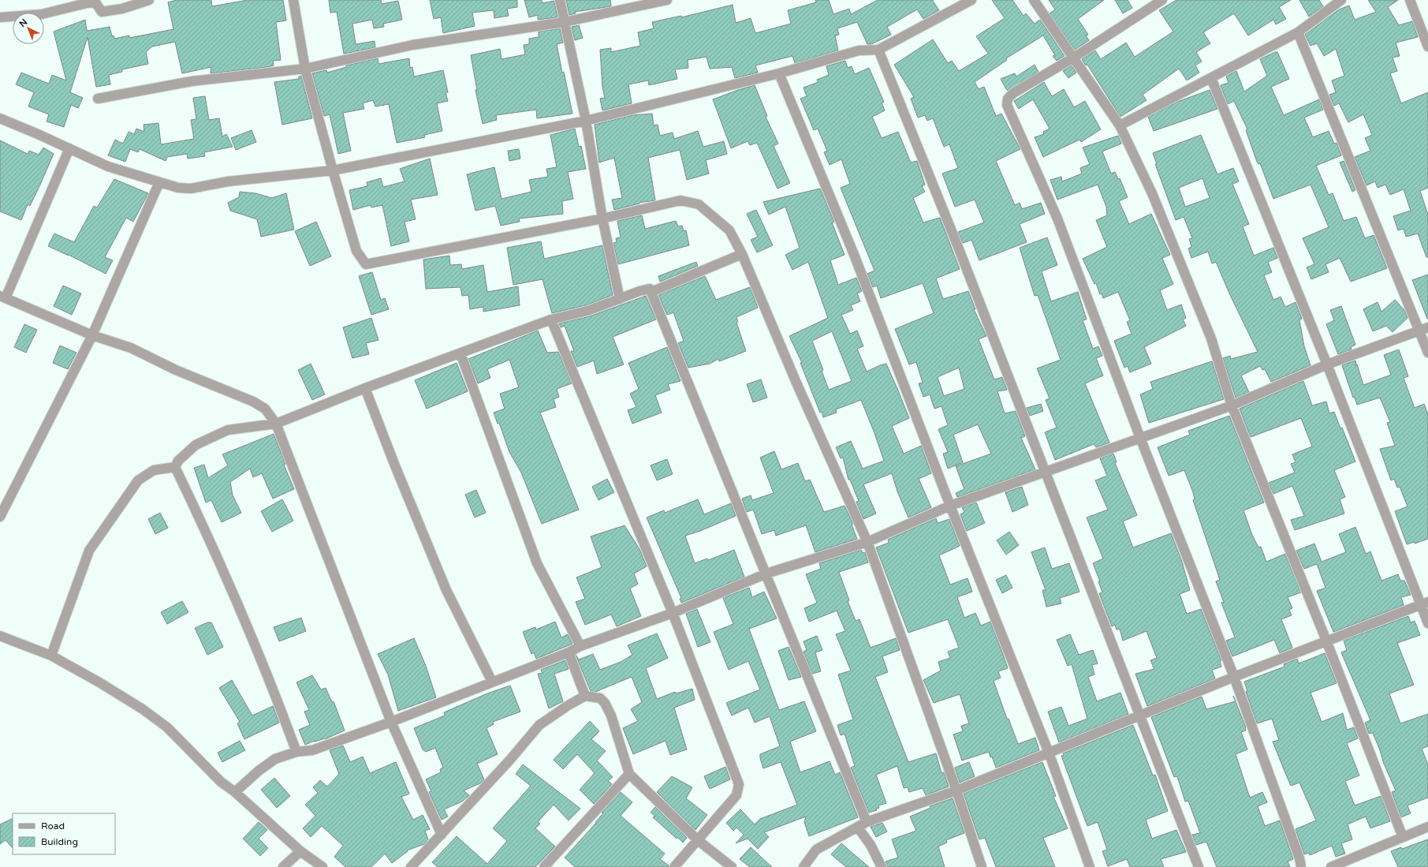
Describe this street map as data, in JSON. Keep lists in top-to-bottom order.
{
  "legend": ["Road", "Building"],
  "north": "top left"
}
